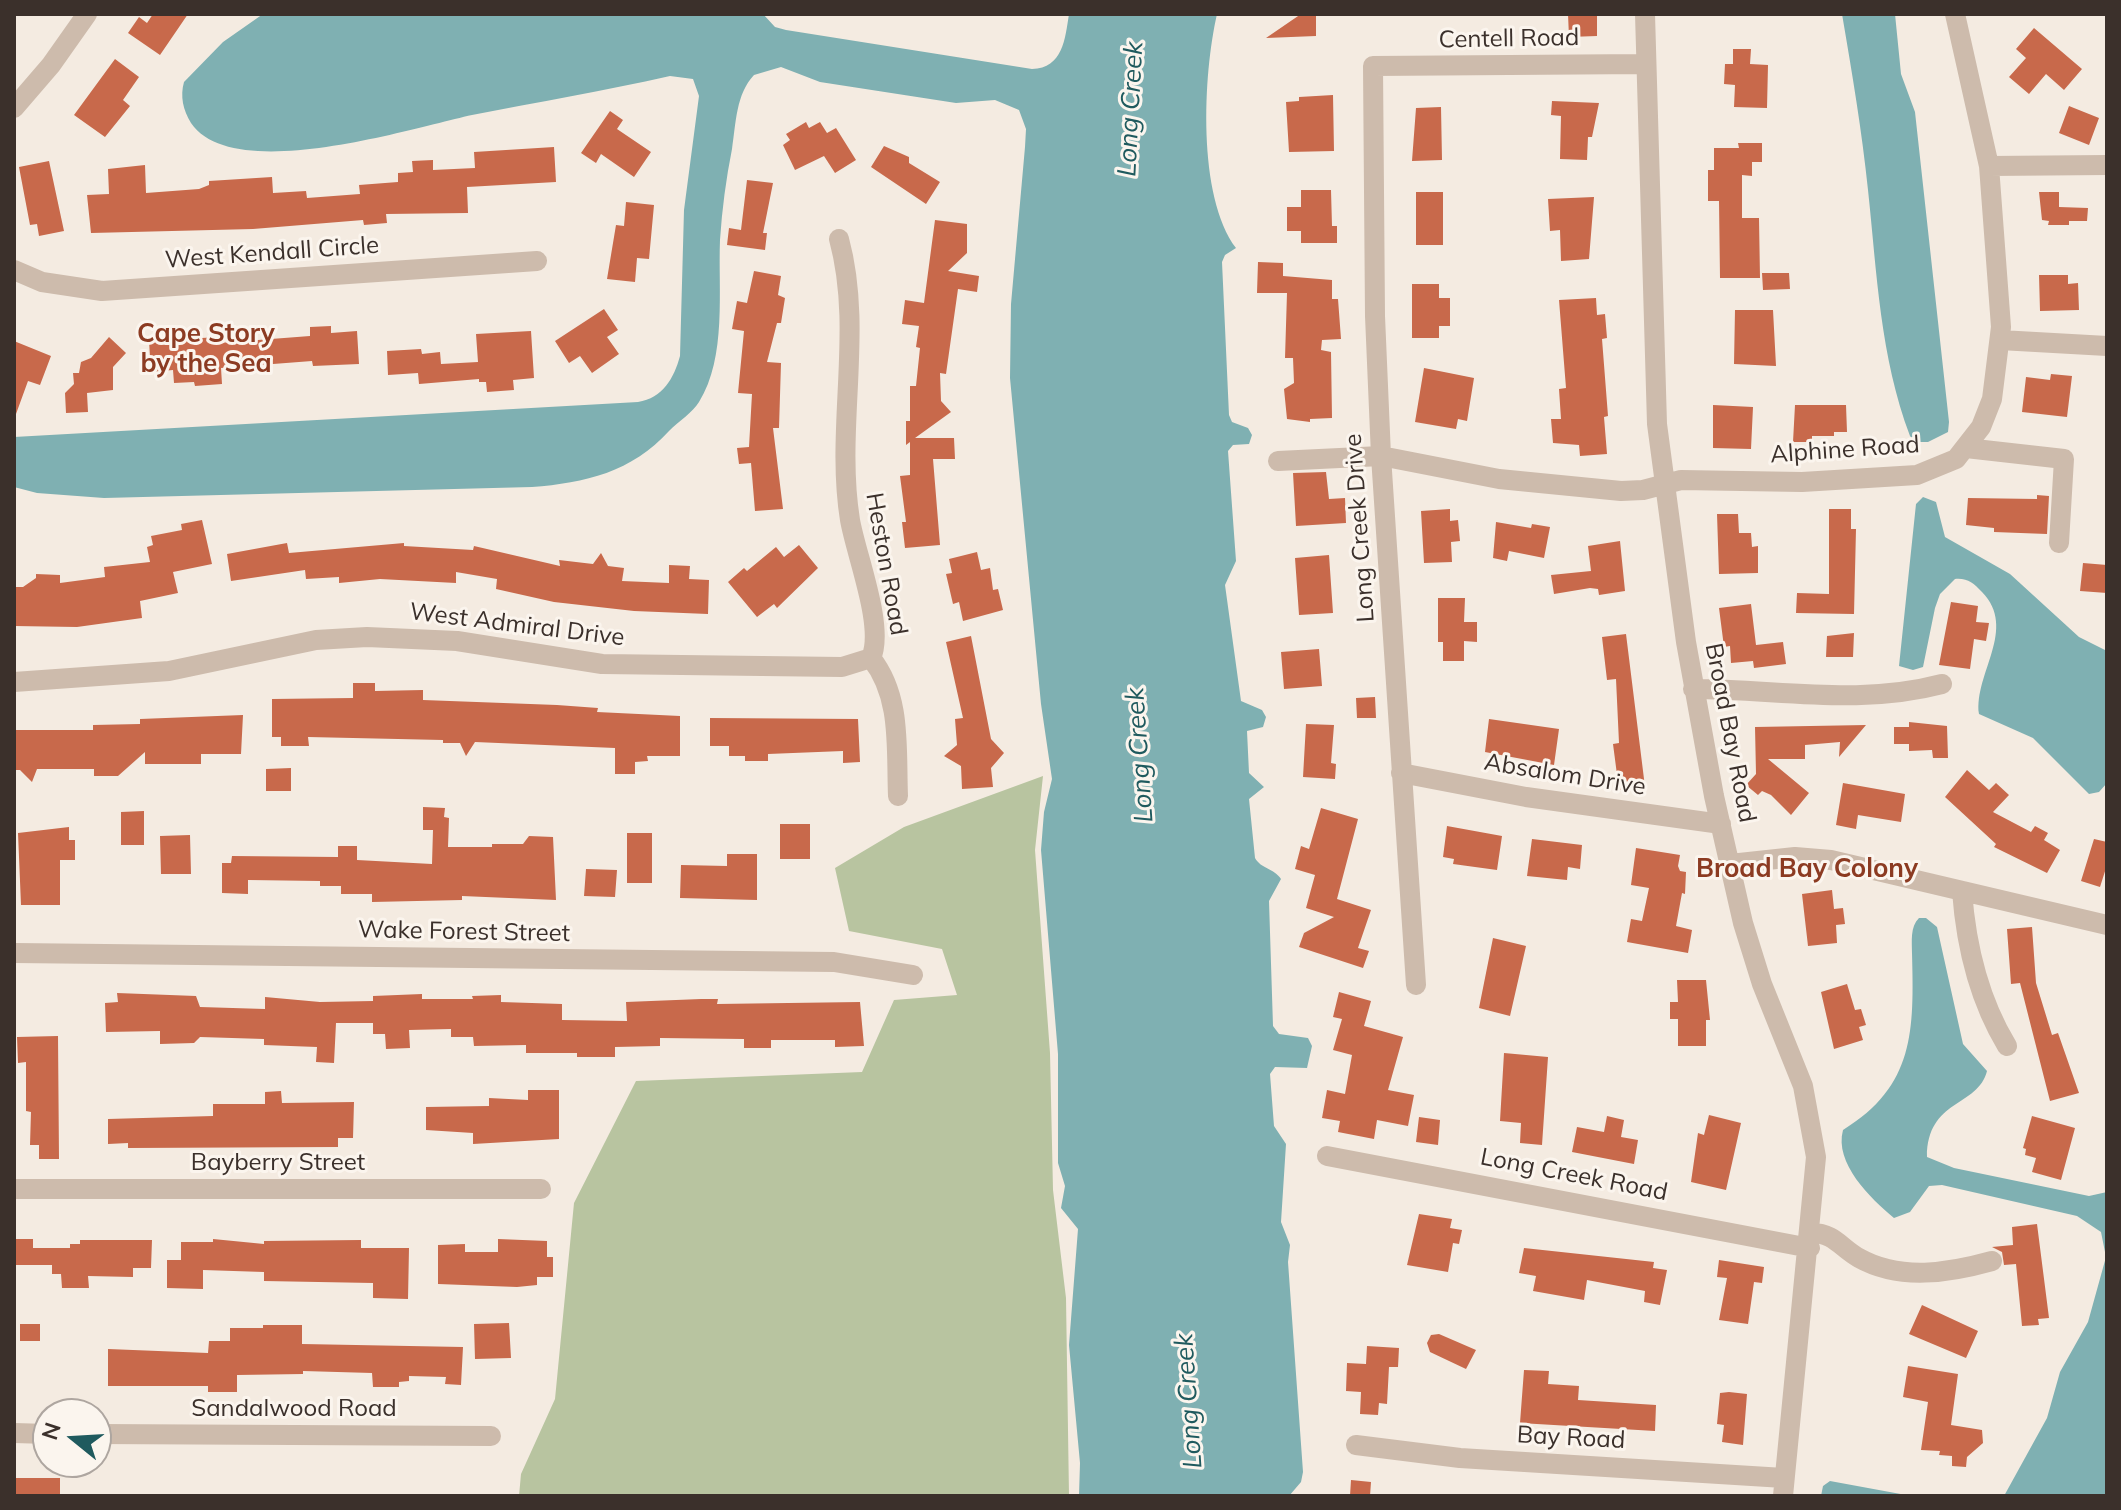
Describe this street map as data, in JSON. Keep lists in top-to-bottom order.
{
  "streets": {
    "street": [
      "Centell Road",
      "West Kendall Circle",
      "Alphine Road",
      "Long Creek Drive",
      "Heston Road",
      "West Admiral Drive",
      "Broad Bay Road",
      "Absalom Drive",
      "Wake Forest Street",
      "Bayberry Street",
      "Long Creek Road",
      "Sandalwood Road",
      "Bay Road"
    ]
  },
  "crossings": [
    ["Centell Road", "Long Creek Drive"],
    ["Centell Road", "Broad Bay Road"],
    ["Alphine Road", "Long Creek Drive"],
    ["Alphine Road", "Broad Bay Road"],
    ["Long Creek Drive", "Absalom Drive"],
    ["Heston Road", "West Admiral Drive"],
    ["Broad Bay Road", "Absalom Drive"],
    ["Broad Bay Road", "Long Creek Road"],
    ["Broad Bay Road", "Bay Road"]
  ],
  "districts": ["Cape Story by the Sea", "Broad Bay Colony"],
  "water": ["Long Creek"],
  "north": "left"
}
